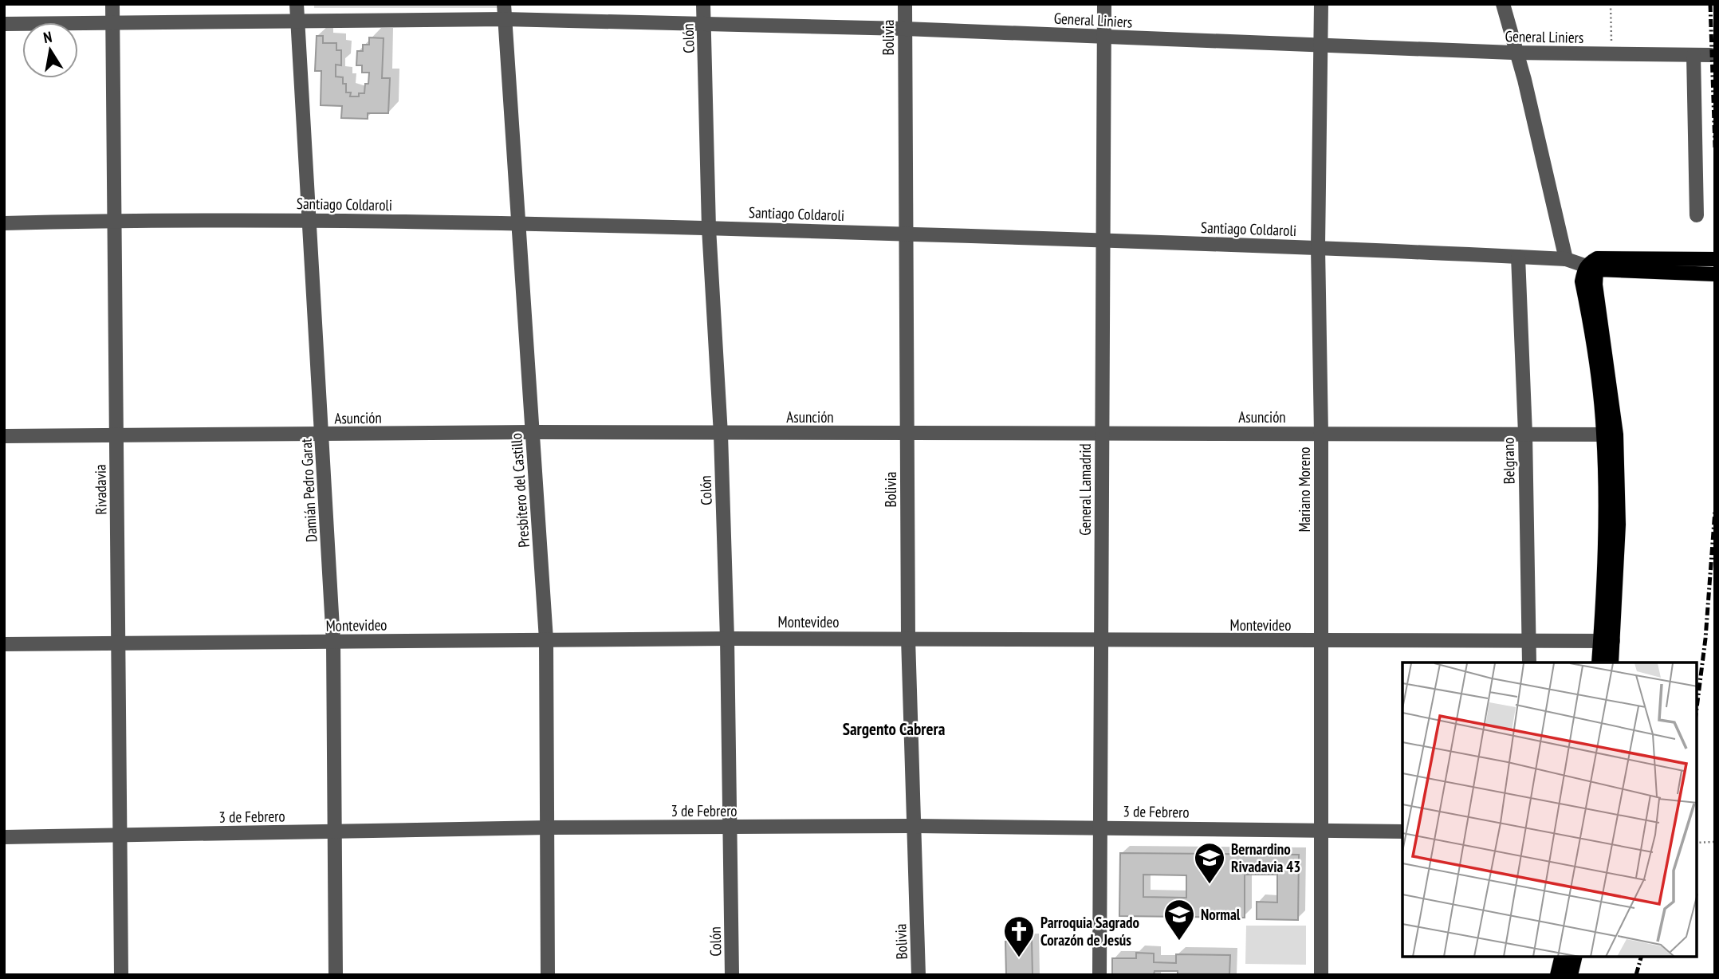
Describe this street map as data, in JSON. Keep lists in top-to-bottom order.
{
  "streets": {
    "main road": ["Santiago Coldaroli"],
    "street": [
      "General Liniers",
      "Bolivia",
      "Colón",
      "Asunción",
      "Belgrano",
      "Rivadavia",
      "General Lamadrid",
      "Mariano Moreno",
      "Damián Pedro Garat",
      "Presbítero del Castillo",
      "Montevideo",
      "3 de Febrero"
    ]
  },
  "crossings": [
    ["General Liniers", "Bolivia"],
    ["General Liniers", "Colón"],
    ["General Liniers", "Rivadavia"],
    ["General Liniers", "General Lamadrid"],
    ["General Liniers", "Mariano Moreno"],
    ["General Liniers", "Damián Pedro Garat"],
    ["General Liniers", "Presbítero del Castillo"],
    ["Bolivia", "Santiago Coldaroli"],
    ["Bolivia", "Asunción"],
    ["Bolivia", "Montevideo"],
    ["Bolivia", "3 de Febrero"],
    ["Colón", "Santiago Coldaroli"],
    ["Colón", "Asunción"],
    ["Colón", "Montevideo"],
    ["Colón", "3 de Febrero"],
    ["Santiago Coldaroli", "Belgrano"],
    ["Santiago Coldaroli", "Rivadavia"],
    ["Santiago Coldaroli", "General Lamadrid"],
    ["Santiago Coldaroli", "Mariano Moreno"],
    ["Santiago Coldaroli", "Damián Pedro Garat"],
    ["Santiago Coldaroli", "Presbítero del Castillo"],
    ["Asunción", "Belgrano"],
    ["Asunción", "Rivadavia"],
    ["Asunción", "General Lamadrid"],
    ["Asunción", "Mariano Moreno"],
    ["Asunción", "Damián Pedro Garat"],
    ["Asunción", "Presbítero del Castillo"],
    ["Belgrano", "Montevideo"],
    ["Rivadavia", "Montevideo"],
    ["Rivadavia", "3 de Febrero"],
    ["General Lamadrid", "Montevideo"],
    ["General Lamadrid", "3 de Febrero"],
    ["Mariano Moreno", "Montevideo"],
    ["Mariano Moreno", "3 de Febrero"],
    ["Damián Pedro Garat", "Montevideo"],
    ["Damián Pedro Garat", "3 de Febrero"],
    ["Presbítero del Castillo", "Montevideo"],
    ["Presbítero del Castillo", "3 de Febrero"]
  ],
  "districts": ["Sargento Cabrera"],
  "places": {
    "school or university": ["Bernardino Rivadavia 43", "Normal"],
    "church": ["Parroquia Sagrado Corazón de Jesús"]
  },
  "north": "top"
}
